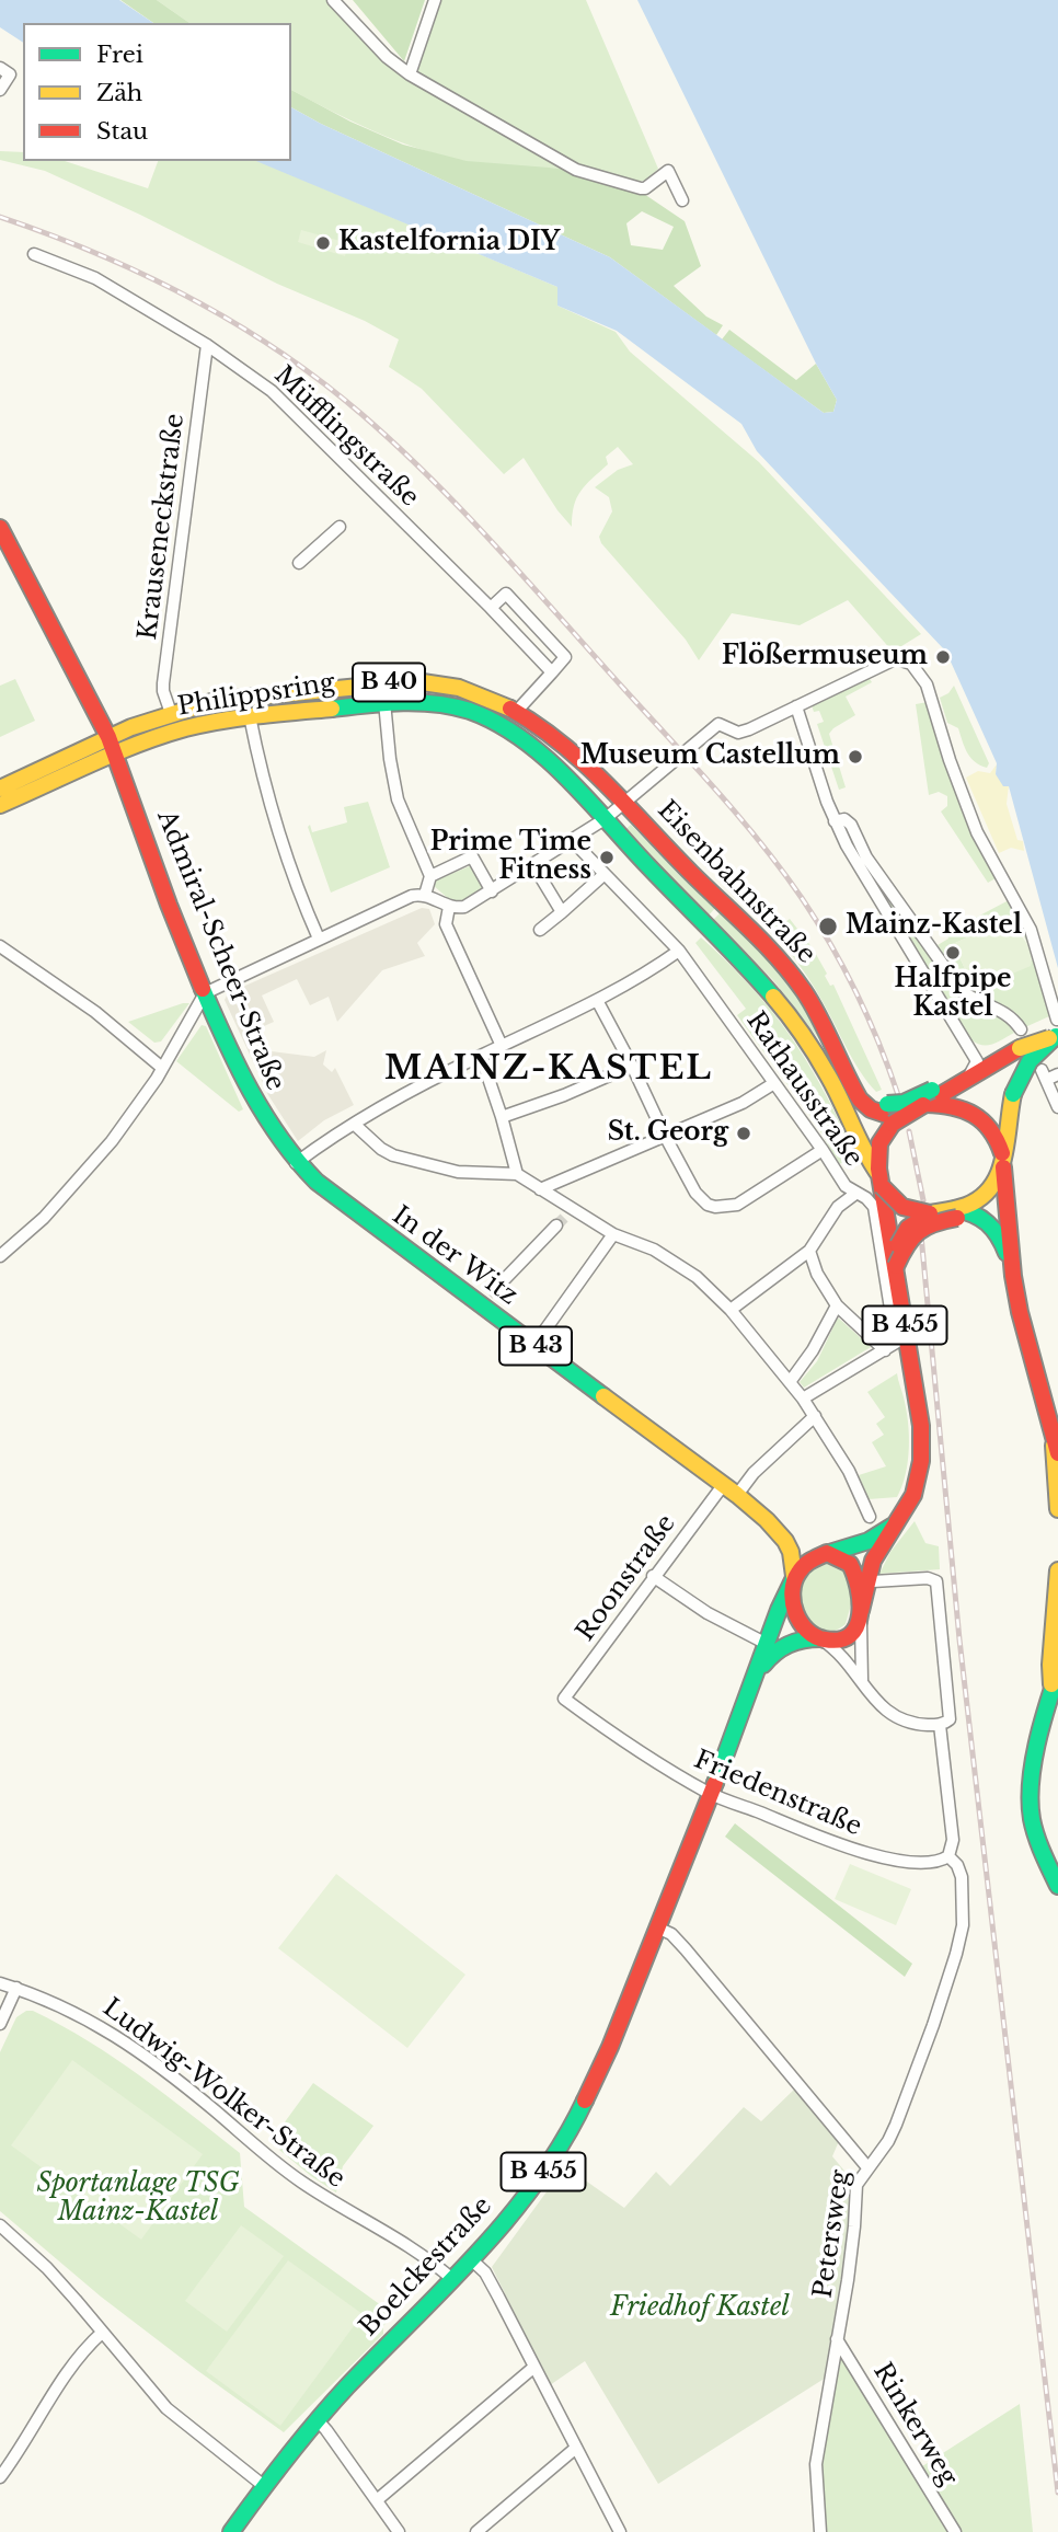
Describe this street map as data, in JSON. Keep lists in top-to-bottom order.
{
  "streets": {
    "main road": [
      "B 40",
      "Philippsring",
      "Eisenbahnstraße",
      "Admiral-Scheer-Straße",
      "In der Witz",
      "B 455",
      "B 43",
      "Boelckestraße"
    ],
    "street": [
      "Müfflingstraße",
      "Krauseneckstraße",
      "Rathausstraße",
      "Roonstraße",
      "Friedenstraße",
      "Ludwig-Wolker-Straße",
      "Petersweg",
      "Rinkerweg"
    ]
  },
  "crossings": [
    ["Müfflingstraße", "Krauseneckstraße"],
    ["Krauseneckstraße", "Philippsring"],
    ["B 40", "Philippsring"],
    ["B 40", "Eisenbahnstraße"],
    ["B 40", "Admiral-Scheer-Straße"],
    ["B 40", "B 455"],
    ["B 40", "B 43"],
    ["Philippsring", "Eisenbahnstraße"],
    ["Philippsring", "Admiral-Scheer-Straße"],
    ["Philippsring", "B 43"],
    ["Eisenbahnstraße", "B 455"],
    ["Admiral-Scheer-Straße", "In der Witz"],
    ["Admiral-Scheer-Straße", "B 43"],
    ["In der Witz", "B 455"],
    ["In der Witz", "Roonstraße"],
    ["B 455", "Boelckestraße"],
    ["Roonstraße", "Friedenstraße"],
    ["Friedenstraße", "Boelckestraße"],
    ["Ludwig-Wolker-Straße", "Boelckestraße"],
    ["Petersweg", "Boelckestraße"],
    ["Petersweg", "Rinkerweg"]
  ],
  "districts": ["MAINZ-KASTEL"],
  "parks": ["Sportanlage TSG Mainz-Kastel", "Friedhof Kastel"],
  "places": [
    "Kastelfornia DIY",
    "Flößermuseum",
    "Museum Castellum",
    "Prime Time Fitness",
    "Mainz-Kastel",
    "Halfpipe Kastel",
    "St. Georg"
  ],
  "legend": ["Frei", "Zäh", "Stau"]
}
